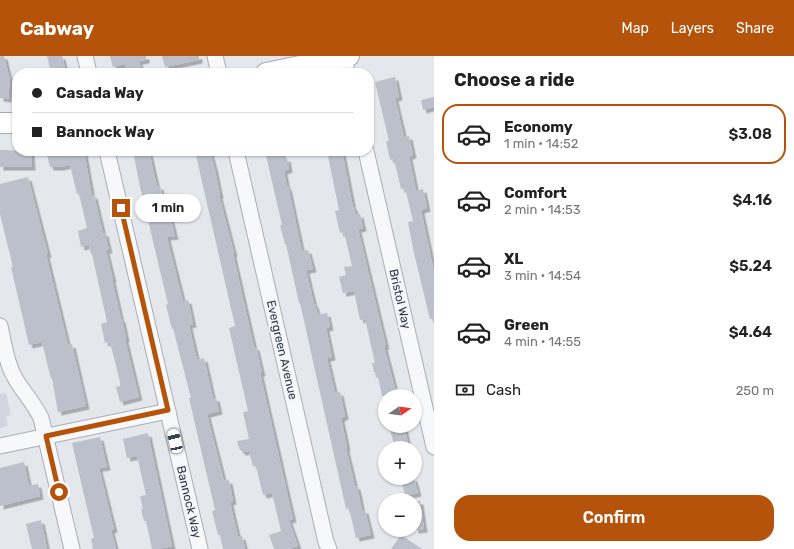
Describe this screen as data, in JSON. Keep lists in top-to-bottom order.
{
  "streets": {
    "street": ["Bristol Way", "Evergreen Avenue", "Bannock Way"]
  },
  "north": "right",
  "page": {
    "header": "Cabway",
    "nav": ["Map", "Layers", "Share"],
    "heading": "Choose a ride",
    "banner": ["Casada Way", "Bannock Way"],
    "list": [
      {
        "name": "Economy",
        "note": "1 min · 14:52",
        "value": "$3.08"
      },
      {
        "name": "Comfort",
        "note": "2 min · 14:53",
        "value": "$4.16"
      },
      {
        "name": "XL",
        "note": "3 min · 14:54",
        "value": "$5.24"
      },
      {
        "name": "Green",
        "note": "4 min · 14:55",
        "value": "$4.64"
      }
    ],
    "bubble": "1 min",
    "pay": ["Cash", "250 m"],
    "map_buttons": ["+", "−"],
    "buttons": "Confirm"
  }
}
